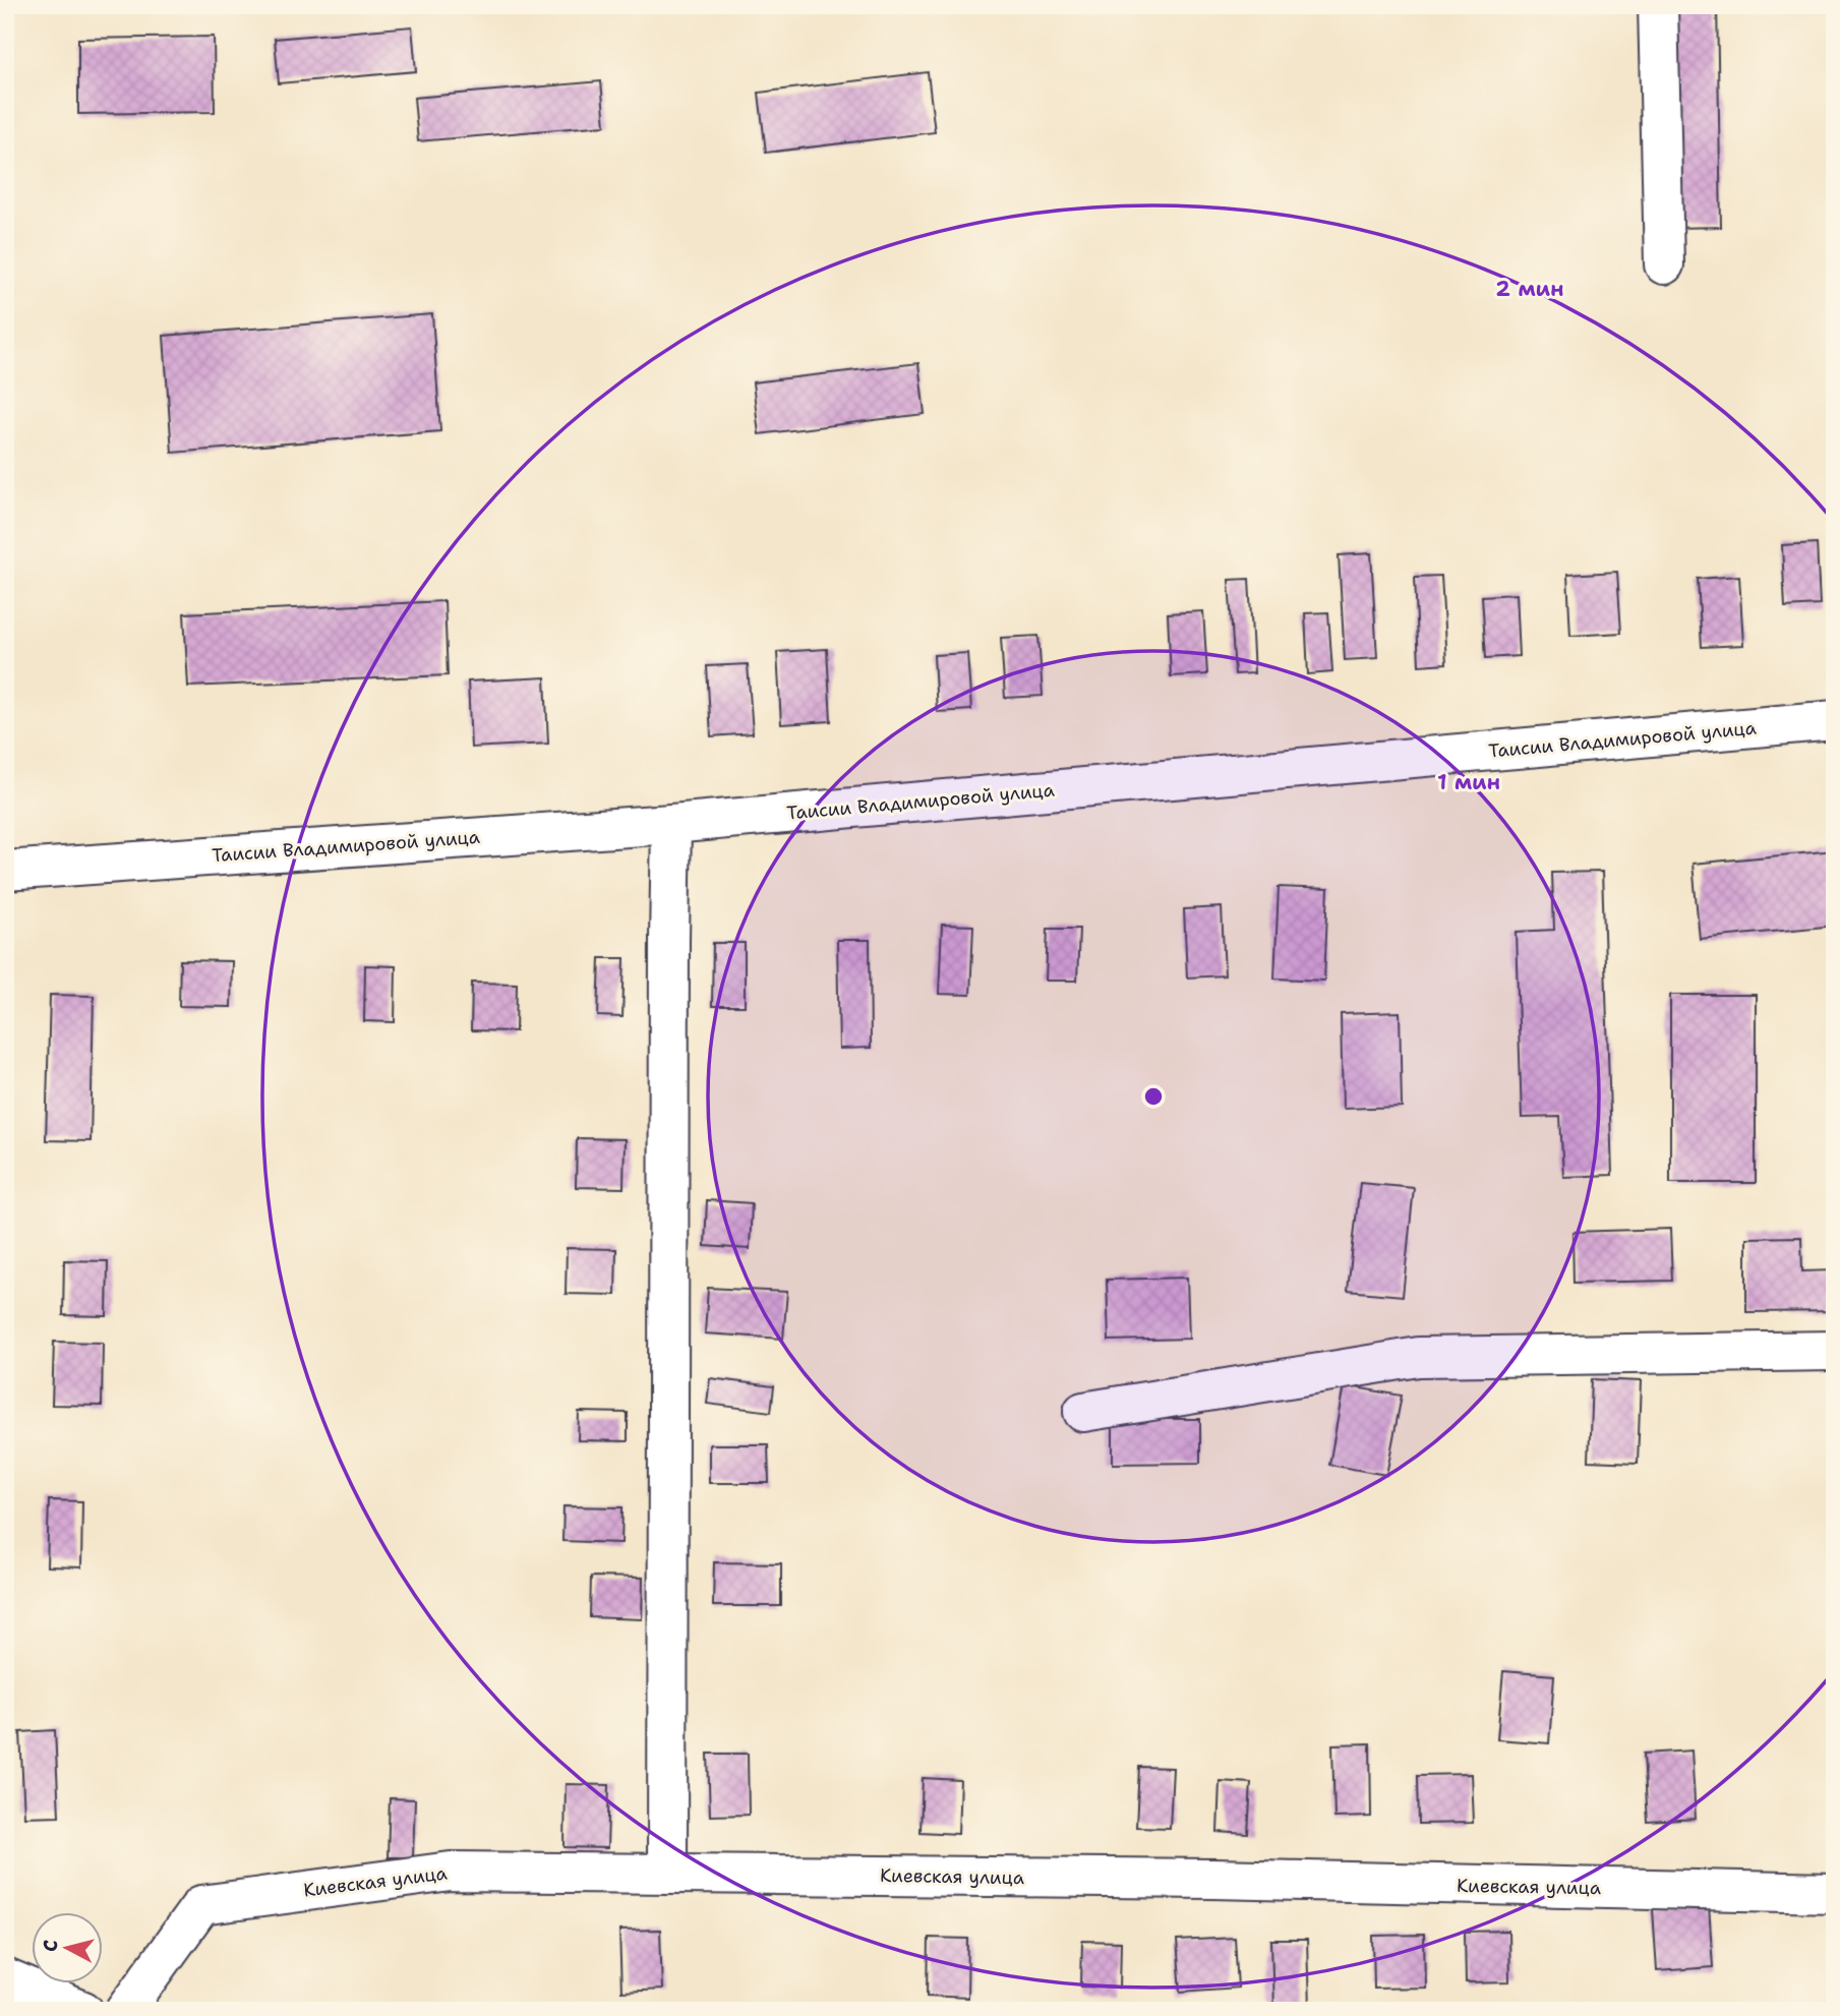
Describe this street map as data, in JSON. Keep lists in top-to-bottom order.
{
  "streets": {
    "street": ["Таисии Владимировой улица", "Киевская улица"]
  },
  "north": "left",
  "rings": ["2 мин", "1 мин"]
}
